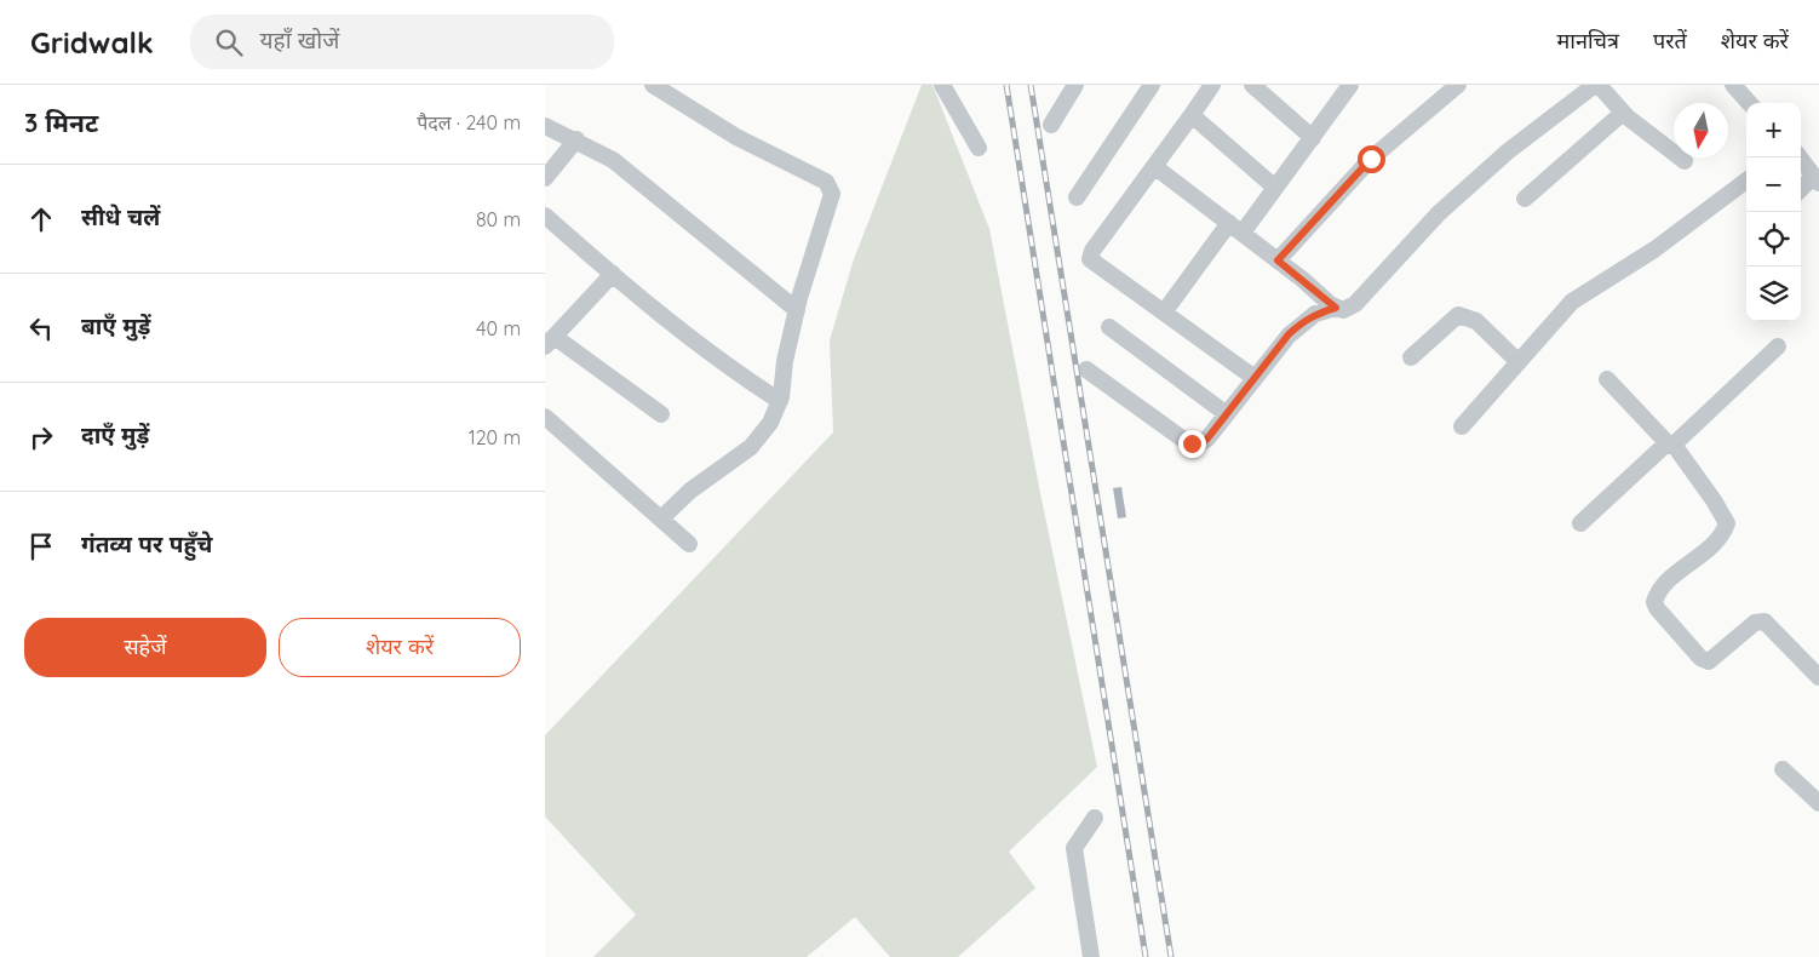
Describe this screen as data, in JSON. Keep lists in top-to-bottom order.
{
  "north": "bottom",
  "page": {
    "header": "Gridwalk",
    "search": "यहाँ खोजें",
    "nav": ["मानचित्र", "परतें", "शेयर करें"],
    "heading": ["3 मिनट", "पैदल · 240 m"],
    "map_buttons": ["+", "−"],
    "list": [
      ["सीधे चलें", "80 m"],
      ["बाएँ मुड़ें", "40 m"],
      ["दाएँ मुड़ें", "120 m"],
      "गंतव्य पर पहुँचे"
    ],
    "buttons": ["सहेजें", "शेयर करें"]
  }
}
